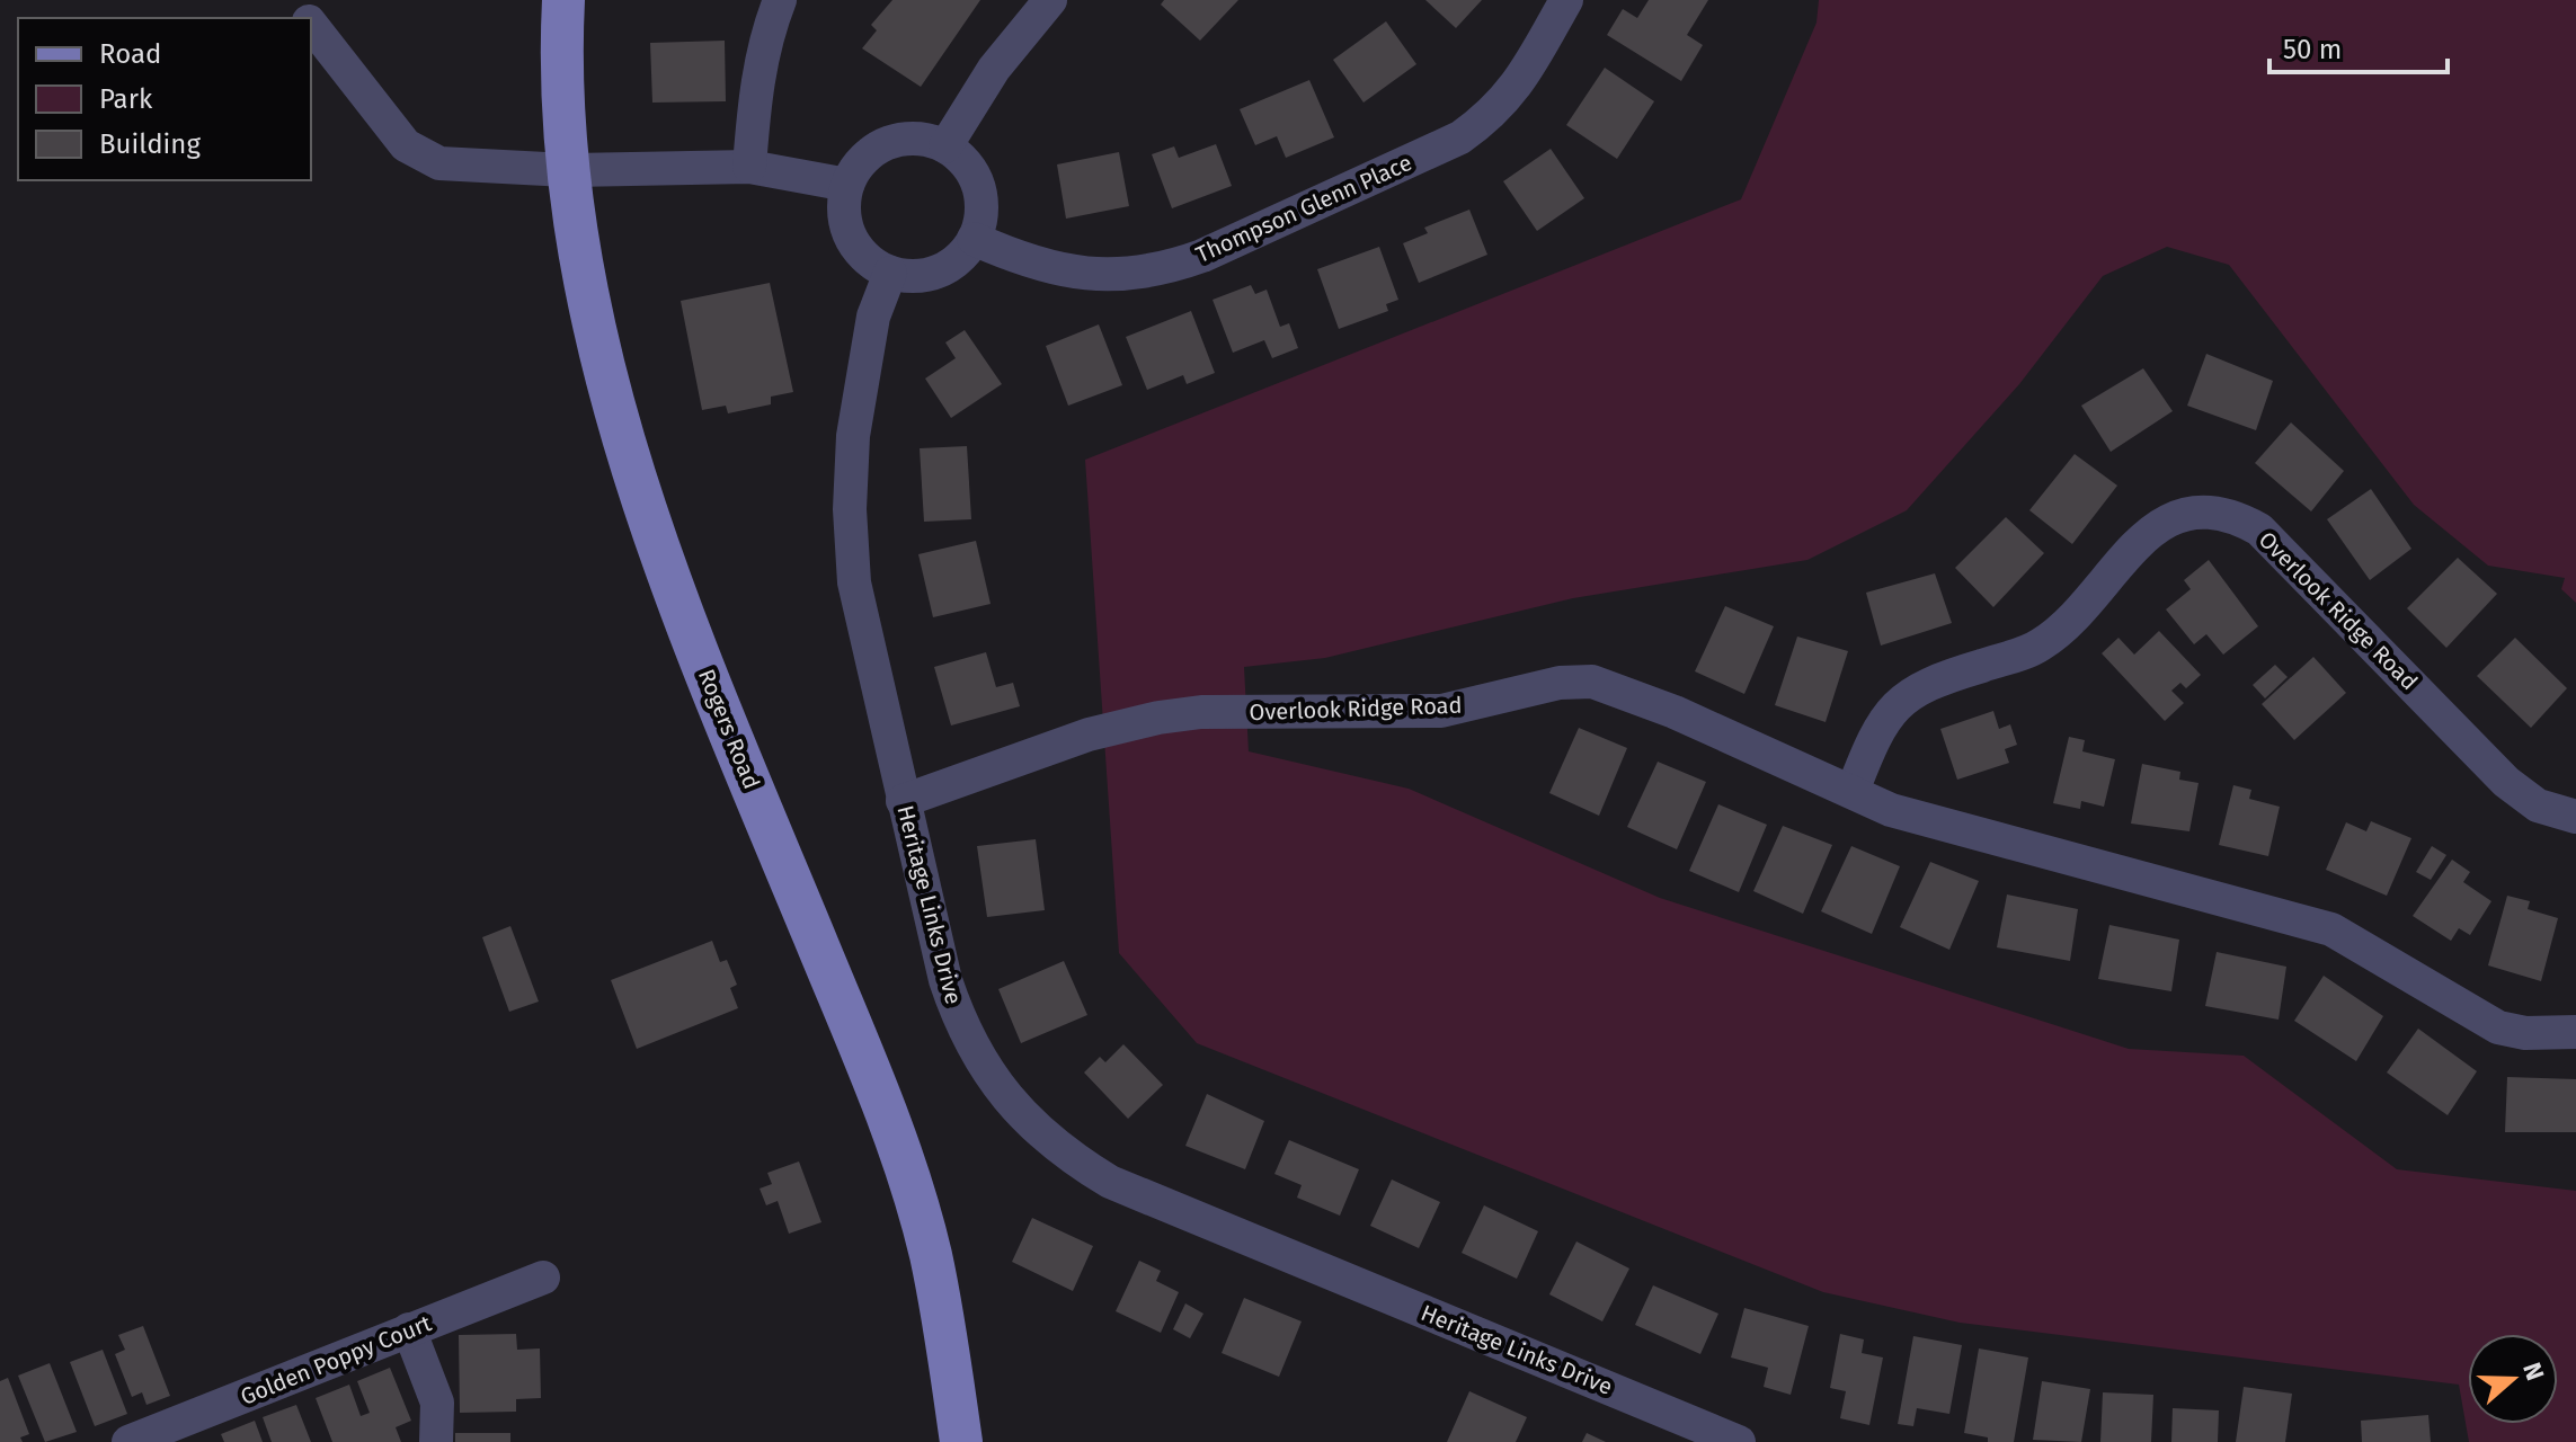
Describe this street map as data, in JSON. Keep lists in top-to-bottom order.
{
  "streets": {
    "main road": ["Rogers Road"],
    "street": [
      "Thompson Glenn Place",
      "Overlook Ridge Road",
      "Heritage Links Drive",
      "Golden Poppy Court"
    ]
  },
  "crossings": [
    ["Thompson Glenn Place", "Heritage Links Drive"],
    ["Overlook Ridge Road", "Heritage Links Drive"]
  ],
  "legend": ["Road", "Park", "Building"],
  "scale_bar": "50 m",
  "north": "right"
}
